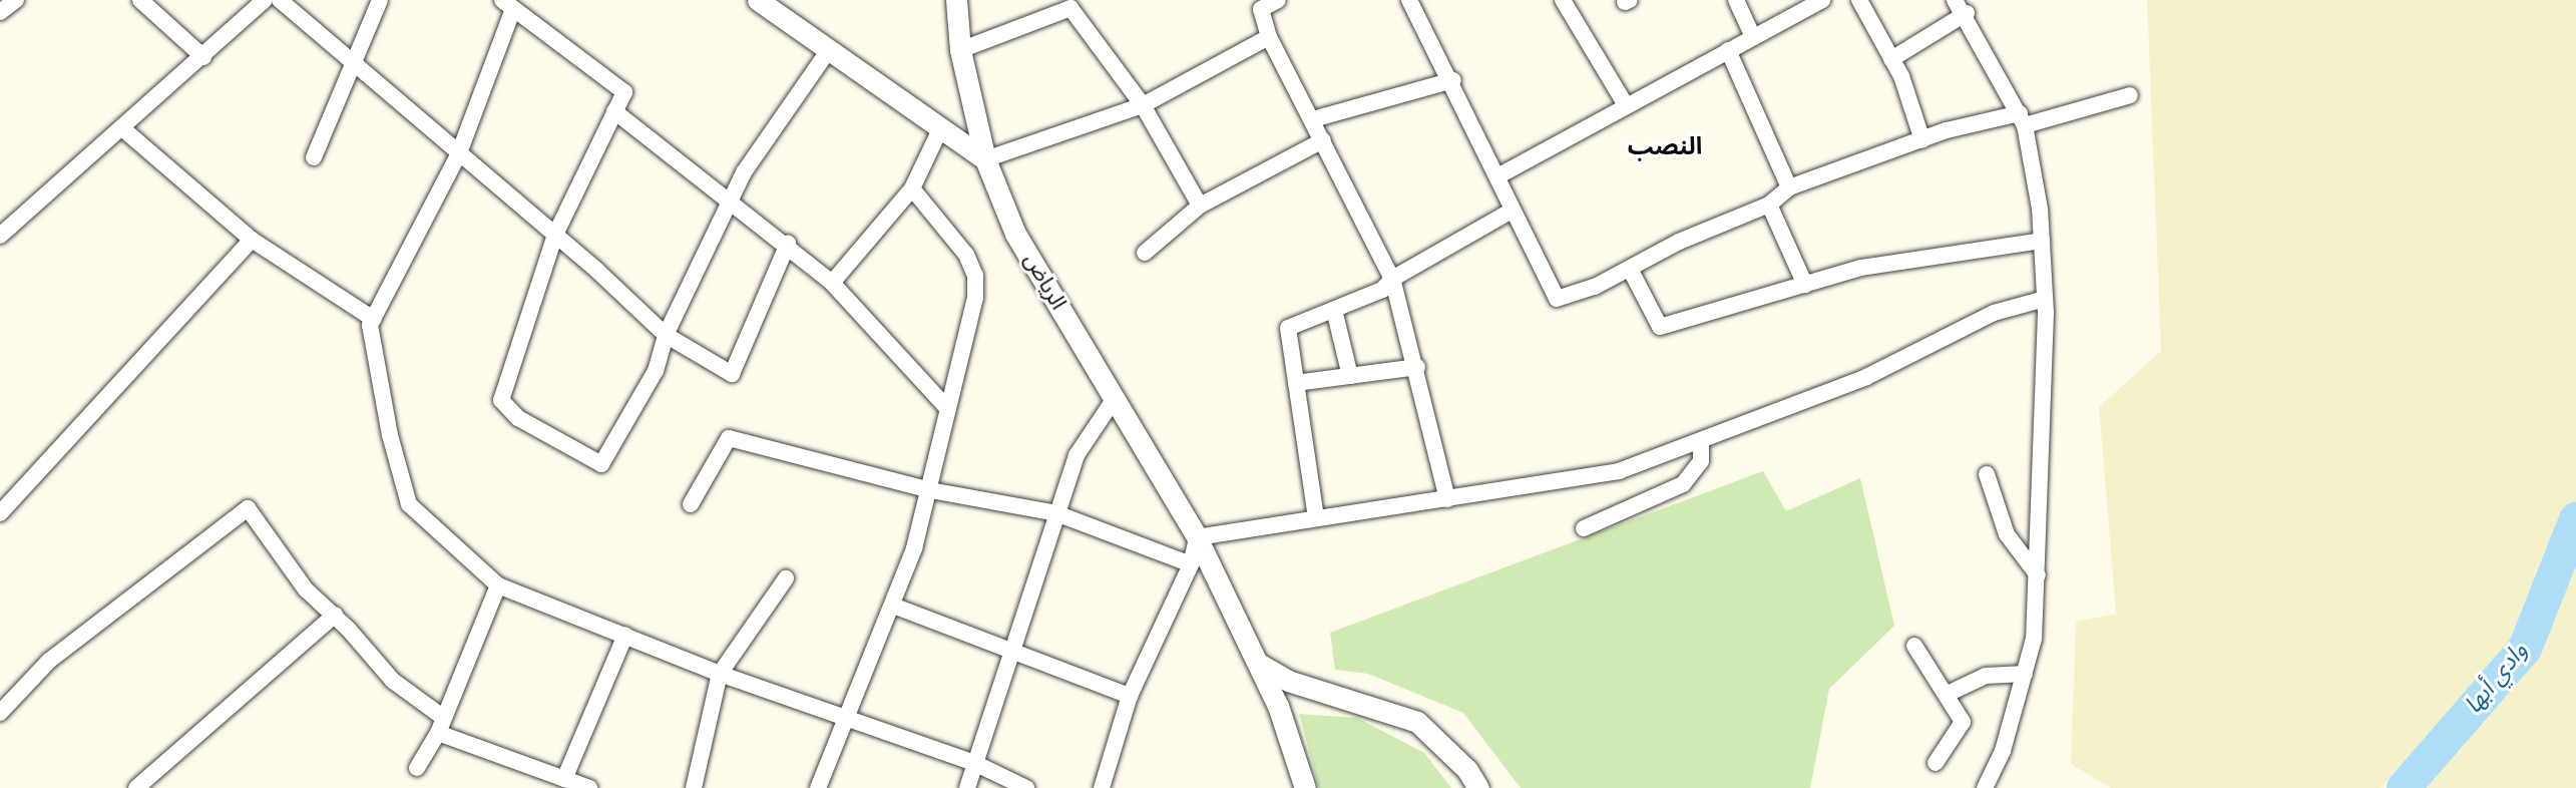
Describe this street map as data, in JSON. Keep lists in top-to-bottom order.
{
  "streets": {
    "street": ["الرياض"]
  },
  "districts": ["النصب"],
  "water": ["وادي أبها"]
}
